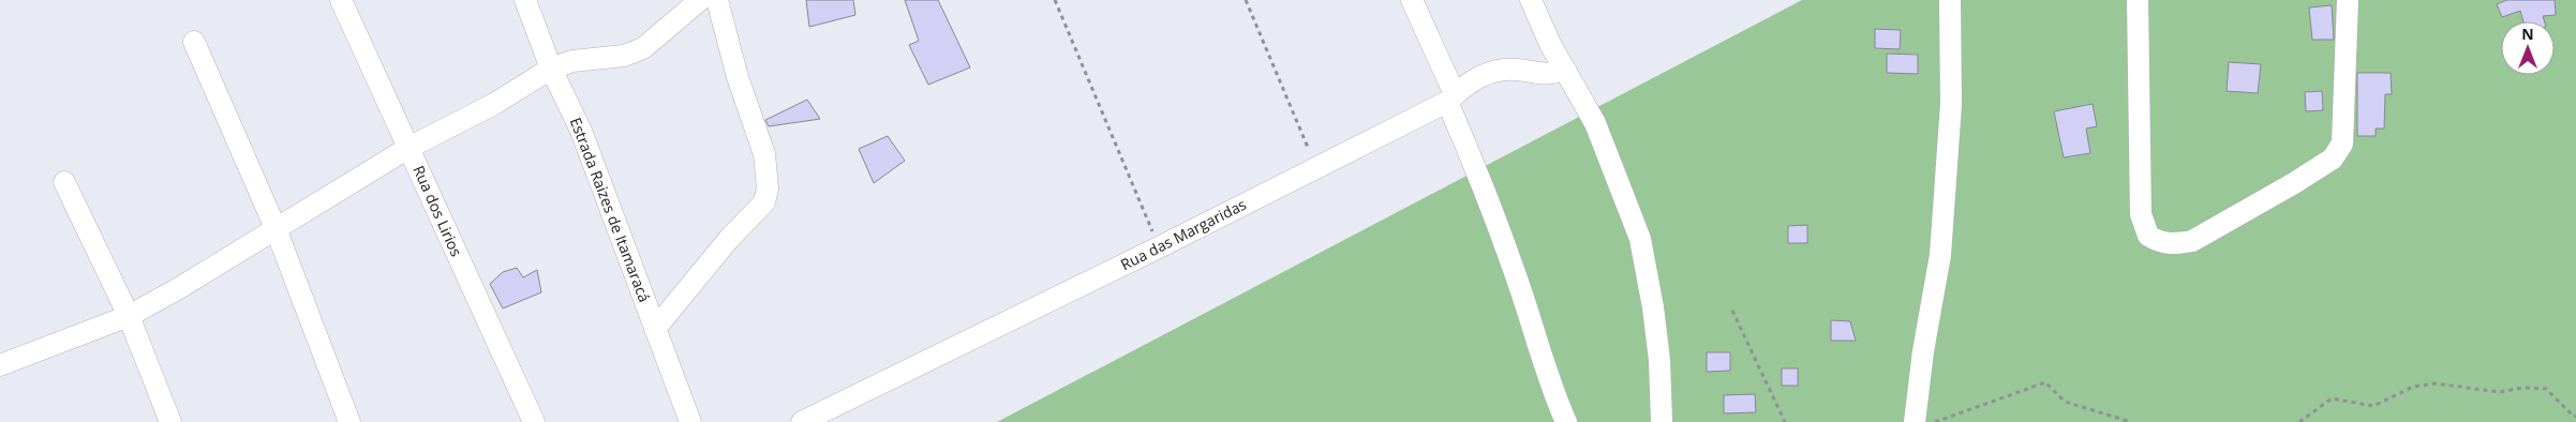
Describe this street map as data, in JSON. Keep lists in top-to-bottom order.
{
  "streets": {
    "street": ["Estrada Raizes de Itamaracá", "Rua dos Lirios", "Rua das Margaridas"]
  },
  "north": "top"
}
